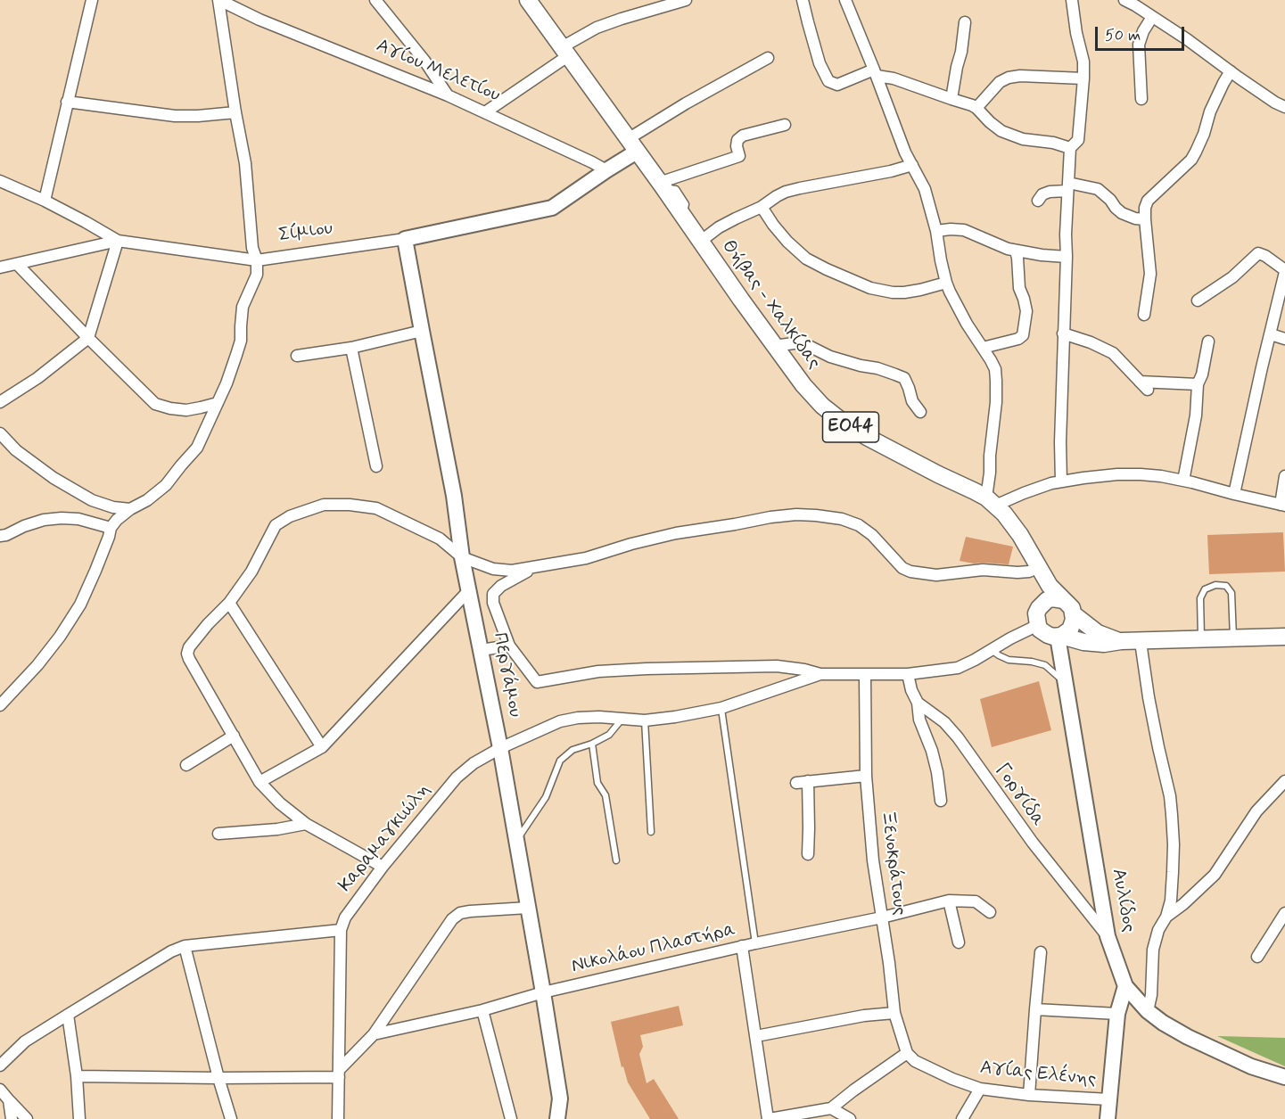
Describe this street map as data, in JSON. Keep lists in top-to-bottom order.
{
  "streets": {
    "main road": ["Θήβας - Χαλκίδας", "ΕΟ44"],
    "street": [
      "Αγίου Μελετίου",
      "Σίμιου",
      "Περγάμου",
      "Γοργίδα",
      "Καραμαγκιώλη",
      "Ξενοκράτους",
      "Αυλίδος",
      "Νικολάου Πλαστήρα",
      "Αγίας Ελένης"
    ]
  },
  "crossings": [
    ["Αγίου Μελετίου", "Σίμιου"],
    ["Σίμιου", "Περγάμου"],
    ["Θήβας - Χαλκίδας", "ΕΟ44"],
    ["Θήβας - Χαλκίδας", "Αυλίδος"],
    ["ΕΟ44", "Αυλίδος"],
    ["Περγάμου", "Καραμαγκιώλη"],
    ["Περγάμου", "Νικολάου Πλαστήρα"],
    ["Γοργίδα", "Αυλίδος"],
    ["Ξενοκράτους", "Νικολάου Πλαστήρα"],
    ["Ξενοκράτους", "Αγίας Ελένης"]
  ],
  "scale_bar": "50 m"
}
